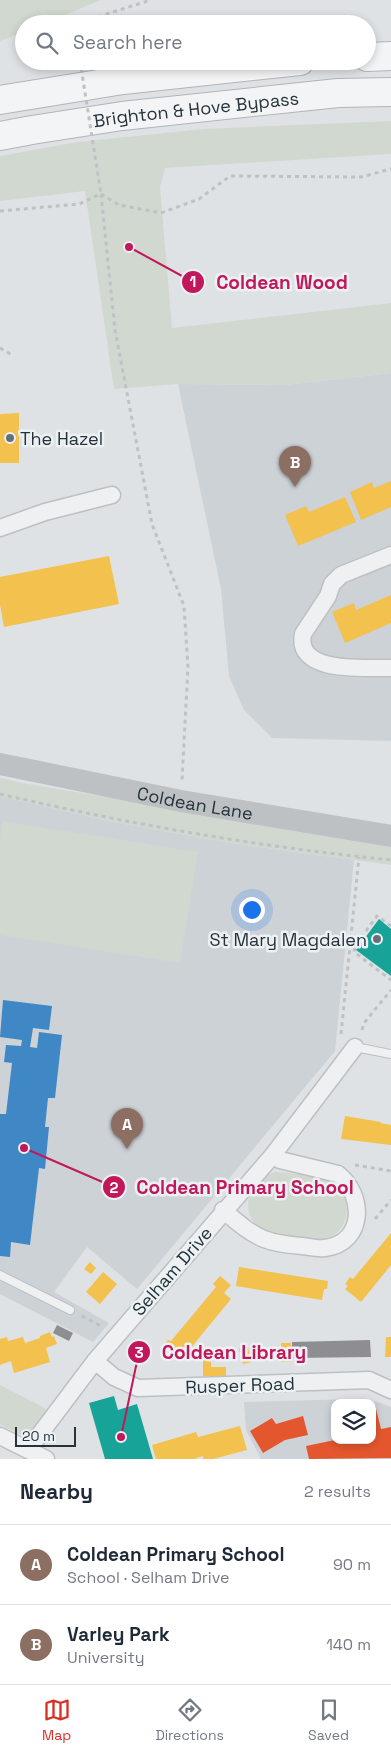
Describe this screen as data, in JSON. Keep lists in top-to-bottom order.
{
  "streets": {
    "highway": ["Brighton & Hove Bypass"],
    "street": ["Coldean Lane", "Selham Drive", "Rusper Road"]
  },
  "crossings": [
    ["Selham Drive", "Rusper Road"]
  ],
  "places": [
    "Coldean Wood",
    "The Hazel",
    "St Mary Magdalen",
    "Coldean Primary School",
    "Coldean Library"
  ],
  "scale_bar": "20 m",
  "page": {
    "search": "Search here",
    "pins": ["B", "A"],
    "scale": "20 m",
    "heading": ["Nearby", "2 results"],
    "list": [
      {
        "mark": "A",
        "name": "Coldean Primary School",
        "note": "School · Selham Drive",
        "value": "90 m"
      },
      {
        "mark": "B",
        "name": "Varley Park",
        "note": "University",
        "value": "140 m"
      }
    ],
    "nav": ["Map", "Directions", "Saved"]
  }
}
